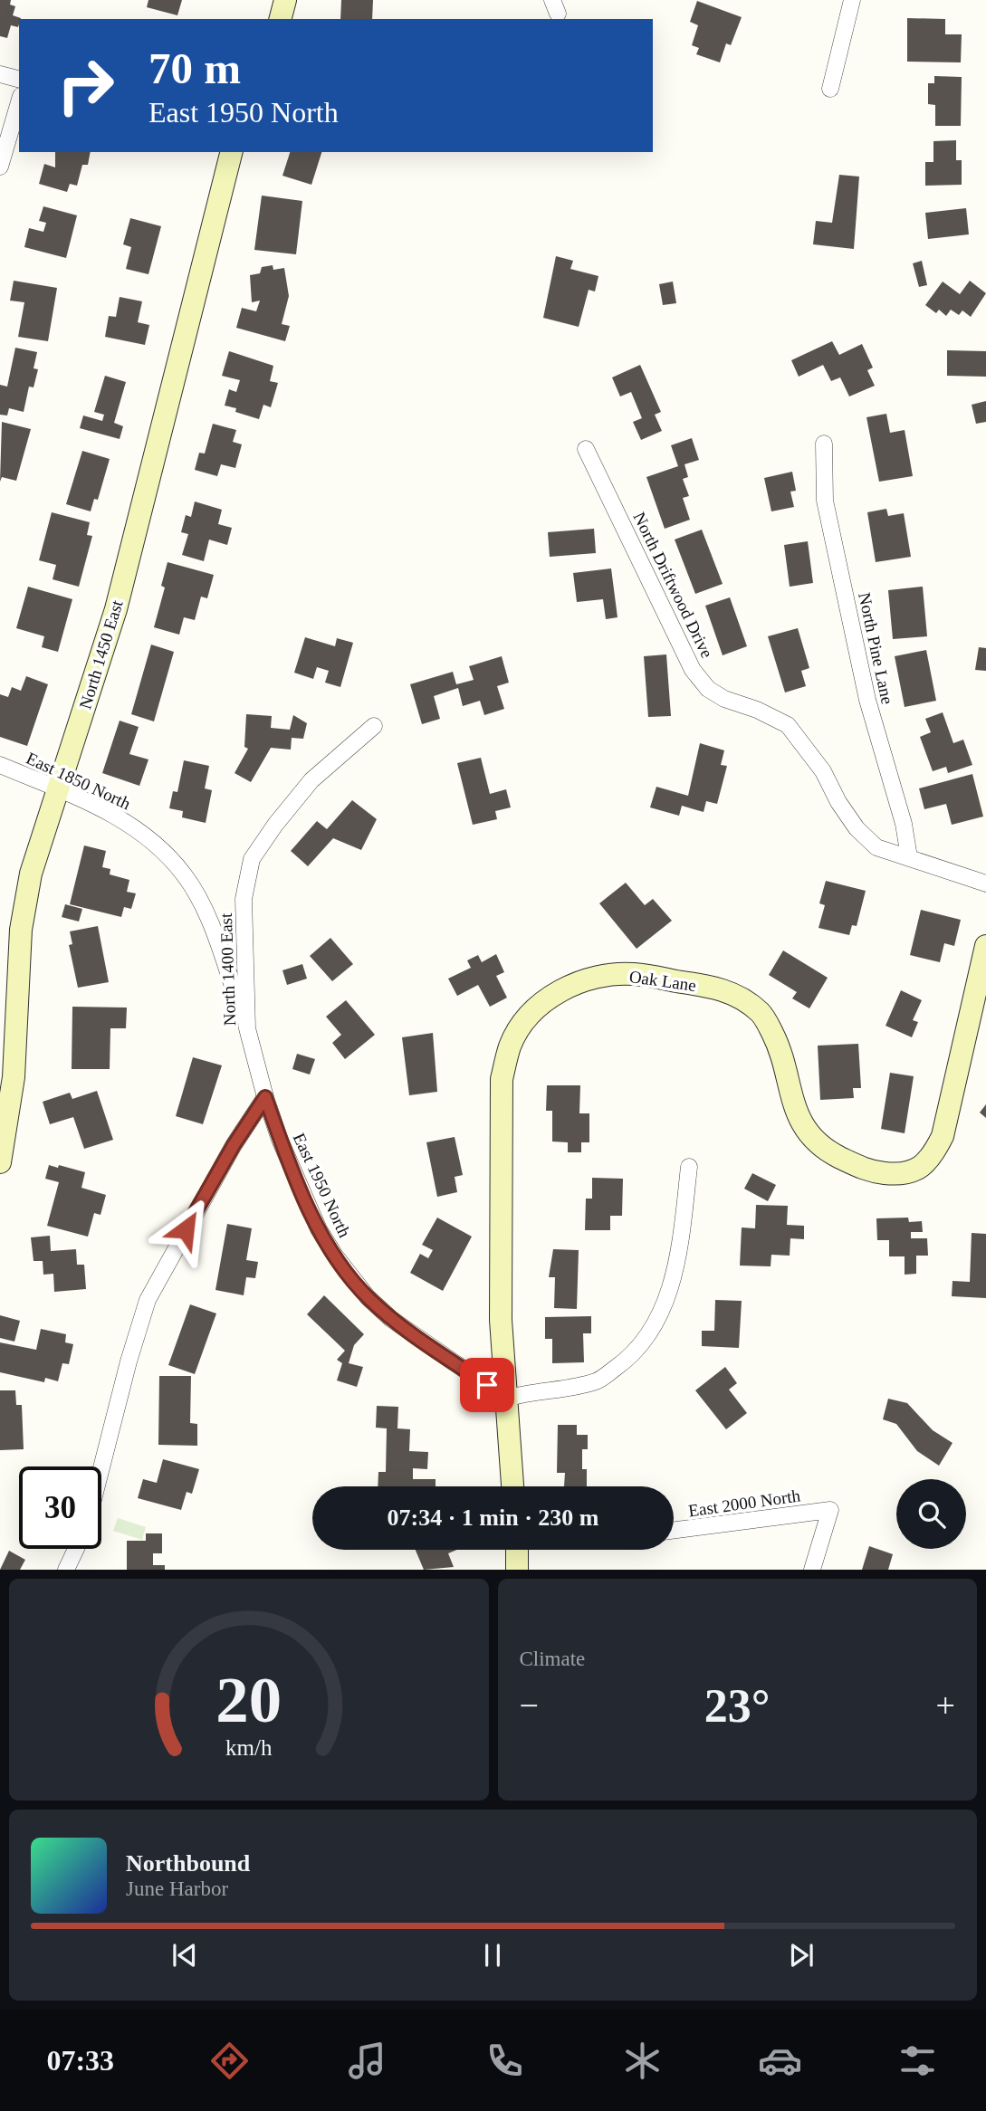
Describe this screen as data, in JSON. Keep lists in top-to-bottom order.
{
  "streets": {
    "street": [
      "North Driftwood Drive",
      "North Pine Lane",
      "North 1450 East",
      "East 1850 North",
      "North 1400 East",
      "Oak Lane",
      "East 1950 North",
      "East 2000 North"
    ]
  },
  "crossings": [
    ["North Driftwood Drive", "North Pine Lane"],
    ["North 1450 East", "East 1850 North"],
    ["East 1850 North", "North 1400 East"],
    ["North 1400 East", "East 1950 North"],
    ["Oak Lane", "East 1950 North"]
  ],
  "page": {
    "turn": ["70 m", "East 1950 North"],
    "limit": "30",
    "trip": "07:34 · 1 min · 230 m",
    "tile": "Climate",
    "heat": ["−", "23°", "+"],
    "song": ["Northbound", "June Harbor"],
    "tabs": "07:33",
    "gauge": ["20", "km/h"]
  }
}
